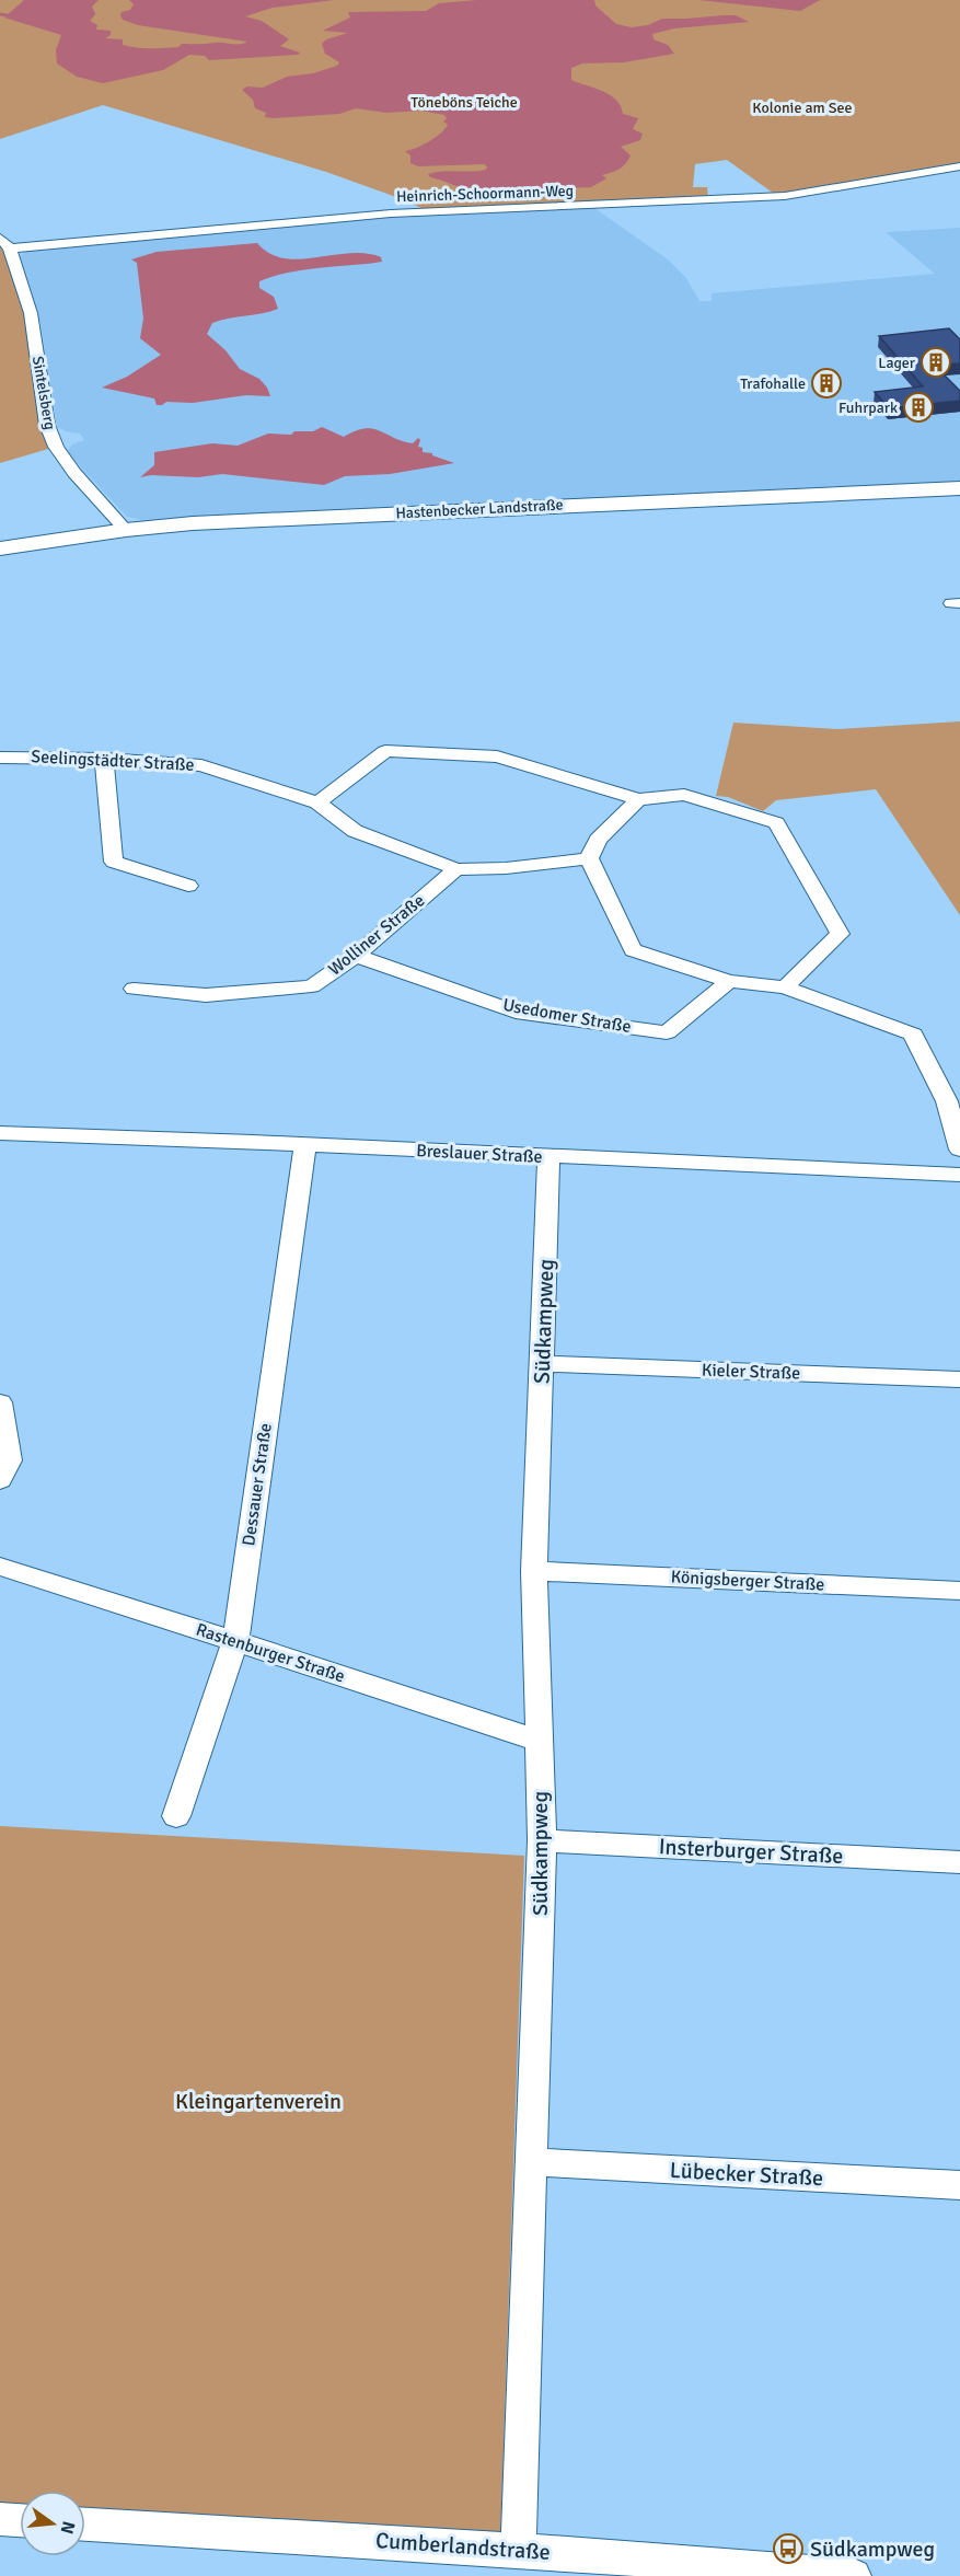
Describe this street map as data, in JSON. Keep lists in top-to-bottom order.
{
  "streets": {
    "main road": ["Hastenbecker Landstraße"],
    "street": [
      "Heinrich-Schoormann-Weg",
      "Sintelsberg",
      "Seelingstädter Straße",
      "Wolliner Straße",
      "Usedomer Straße",
      "Breslauer Straße",
      "Südkampweg",
      "Kieler Straße",
      "Dessauer Straße",
      "Königsberger Straße",
      "Rastenburger Straße",
      "Insterburger Straße",
      "Lübecker Straße",
      "Cumberlandstraße"
    ]
  },
  "crossings": [
    ["Heinrich-Schoormann-Weg", "Sintelsberg"],
    ["Sintelsberg", "Hastenbecker Landstraße"],
    ["Seelingstädter Straße", "Wolliner Straße"],
    ["Seelingstädter Straße", "Usedomer Straße"],
    ["Wolliner Straße", "Usedomer Straße"],
    ["Breslauer Straße", "Südkampweg"],
    ["Breslauer Straße", "Dessauer Straße"],
    ["Südkampweg", "Kieler Straße"],
    ["Südkampweg", "Königsberger Straße"],
    ["Südkampweg", "Rastenburger Straße"],
    ["Südkampweg", "Insterburger Straße"],
    ["Südkampweg", "Lübecker Straße"],
    ["Südkampweg", "Cumberlandstraße"],
    ["Dessauer Straße", "Rastenburger Straße"]
  ],
  "parks": ["Töneböns Teiche", "Kolonie am See", "Kleingartenverein"],
  "places": {
    "building": ["Lager", "Trafohalle", "Fuhrpark"],
    "bus stop": ["Südkampweg"]
  },
  "north": "right"
}
